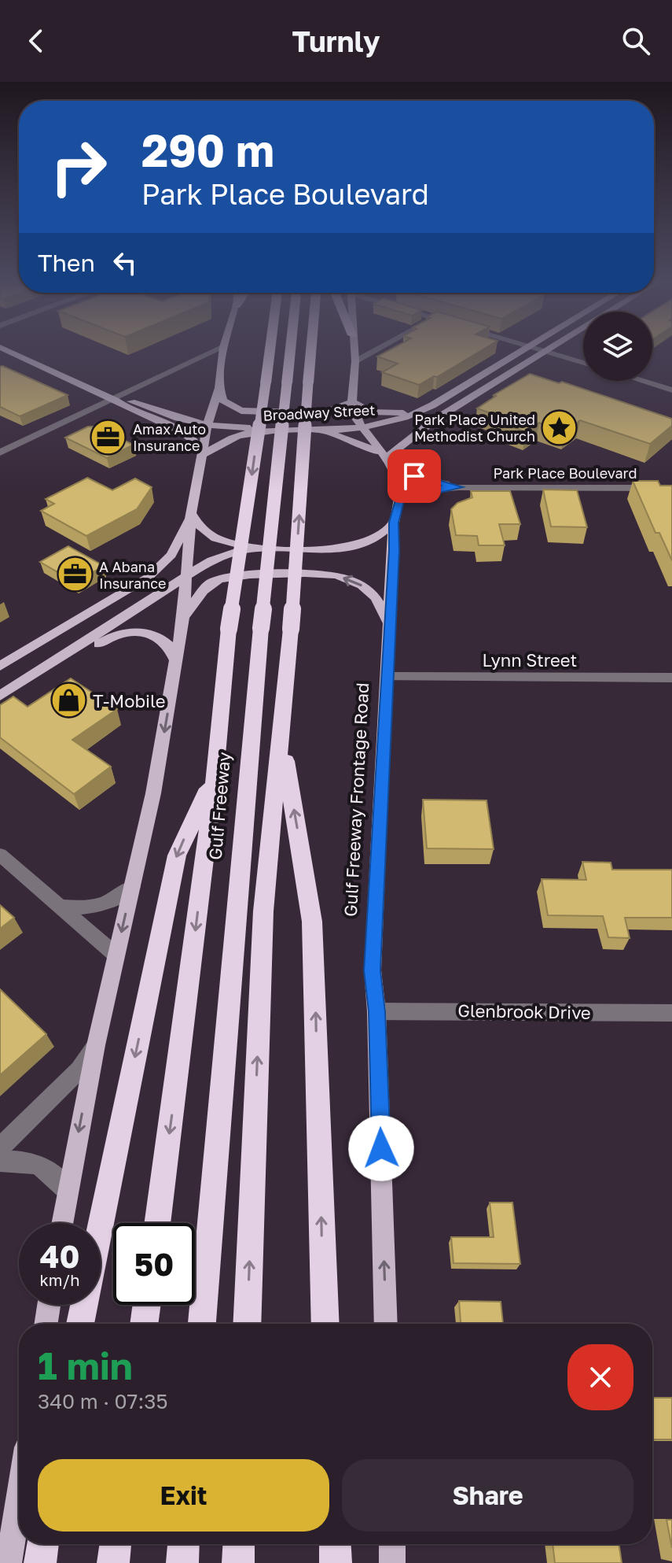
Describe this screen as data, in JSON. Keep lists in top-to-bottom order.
{
  "streets": {
    "highway": ["Gulf Freeway"],
    "main road": ["Broadway Street", "Gulf Freeway Frontage Road"],
    "street": ["Park Place Boulevard", "Lynn Street", "Glenbrook Drive"]
  },
  "crossings": [
    ["Broadway Street", "Park Place Boulevard"],
    ["Broadway Street", "Gulf Freeway Frontage Road"],
    ["Park Place Boulevard", "Gulf Freeway Frontage Road"],
    ["Lynn Street", "Gulf Freeway Frontage Road"],
    ["Gulf Freeway Frontage Road", "Glenbrook Drive"]
  ],
  "places": {
    "place": ["Park Place United Methodist Church"],
    "office": ["Amax Auto Insurance", "A Abana Insurance"],
    "shop": ["T-Mobile"]
  },
  "page": {
    "header": "Turnly",
    "turn": ["290 m", "Park Place Boulevard"],
    "then": "Then",
    "speed": "40 km/h",
    "limit": "50",
    "heading": ["1 min", "340 m · 07:35"],
    "buttons": ["Exit", "Share"]
  }
}
